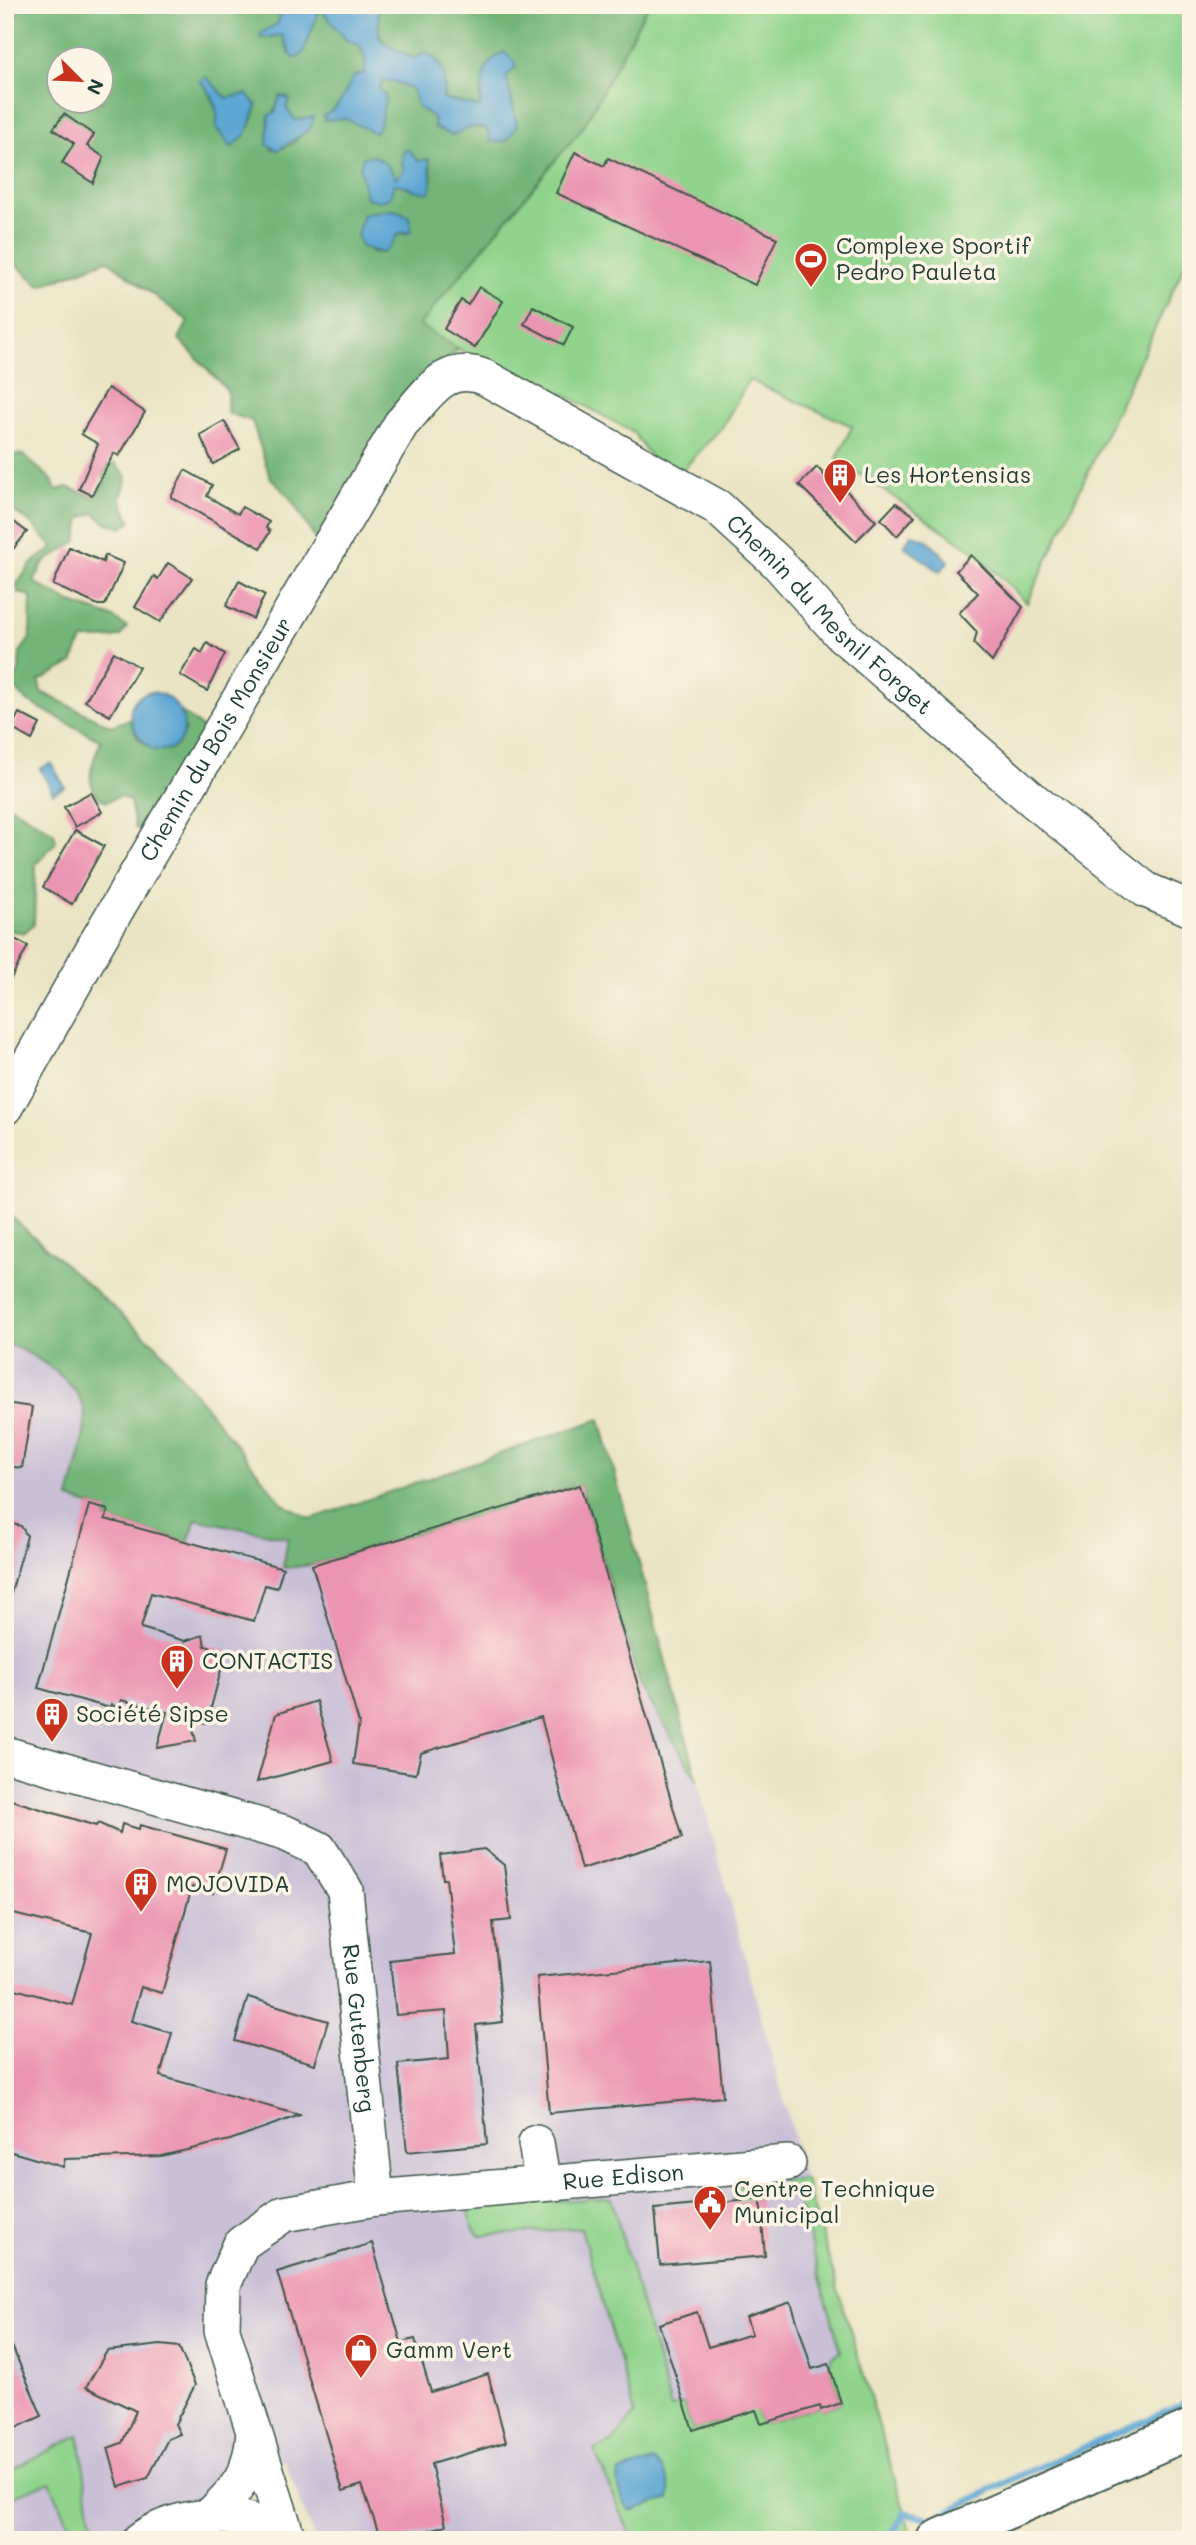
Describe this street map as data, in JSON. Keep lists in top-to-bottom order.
{
  "streets": {
    "street": [
      "Chemin du Mesnil Forget",
      "Chemin du Bois Monsieur",
      "Rue Gutenberg",
      "Rue Edison"
    ]
  },
  "crossings": [
    ["Chemin du Mesnil Forget", "Chemin du Bois Monsieur"],
    ["Rue Gutenberg", "Rue Edison"]
  ],
  "places": {
    "sports": ["Complexe Sportif Pedro Pauleta"],
    "building": [
      "Les Hortensias",
      "CONTACTIS",
      "Société Sipse",
      "MOJOVIDA"
    ],
    "public building": ["Centre Technique Municipal"],
    "shop": ["Gamm Vert"]
  },
  "north": "bottom right"
}
